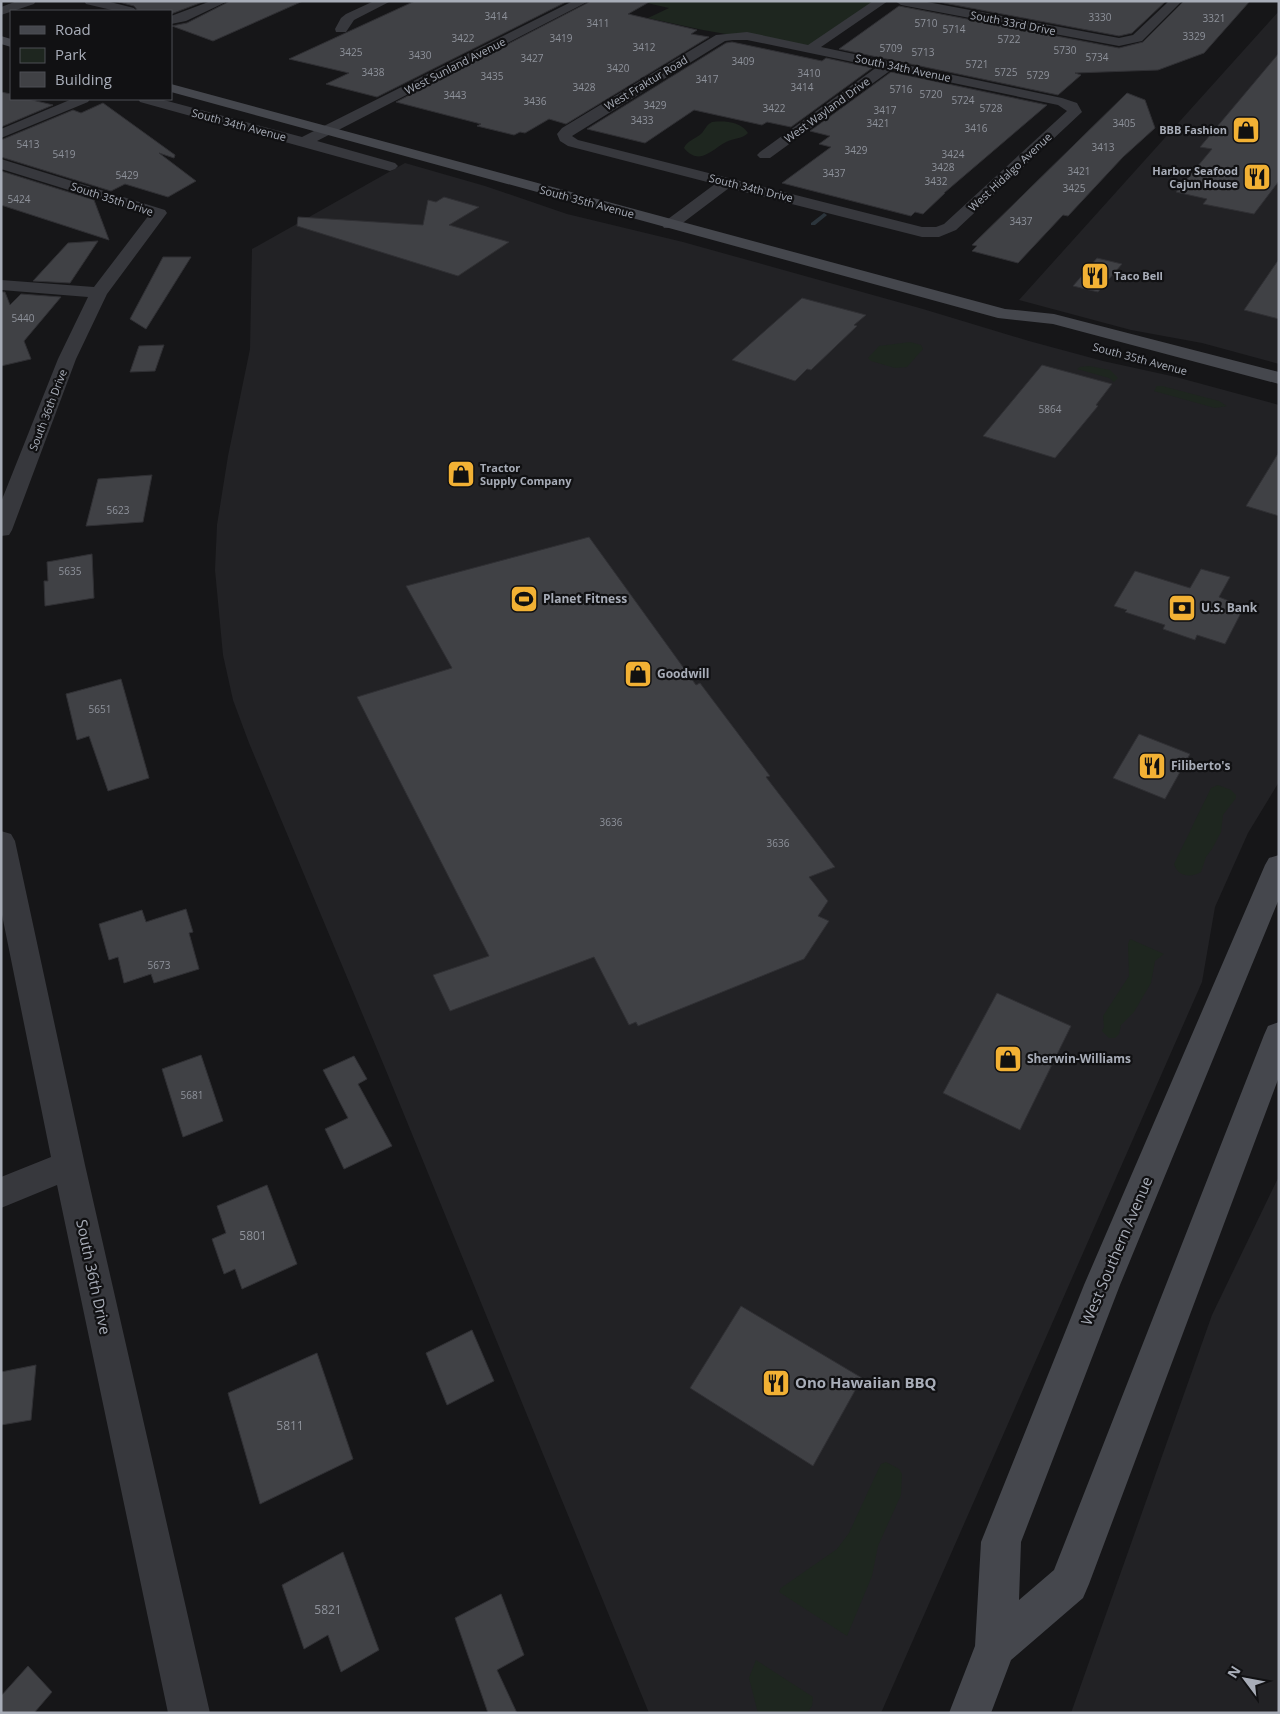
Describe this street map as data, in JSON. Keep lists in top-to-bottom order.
{
  "streets": {
    "main road": ["South 35th Avenue", "West Southern Avenue"],
    "street": [
      "South 33rd Drive",
      "West Sunland Avenue",
      "South 34th Avenue",
      "West Fraktur Road",
      "West Wayland Drive",
      "West Hidalgo Avenue",
      "South 34th Drive",
      "South 35th Drive",
      "South 36th Drive"
    ]
  },
  "crossings": [
    ["West Sunland Avenue", "South 35th Avenue"],
    ["South 34th Avenue", "West Fraktur Road"],
    ["South 34th Avenue", "West Wayland Drive"],
    ["South 34th Avenue", "West Hidalgo Avenue"],
    ["West Fraktur Road", "South 34th Drive"],
    ["West Hidalgo Avenue", "South 34th Drive"],
    ["South 35th Drive", "South 36th Drive"]
  ],
  "places": {
    "shop": [
      "BBB Fashion",
      "Tractor Supply Company",
      "Goodwill",
      "Sherwin-Williams"
    ],
    "restaurant": [
      "Harbor Seafood Cajun House",
      "Taco Bell",
      "Filiberto's",
      "Ono Hawaiian BBQ"
    ],
    "sports": ["Planet Fitness"],
    "bank": ["U.S. Bank"]
  },
  "house_numbers": [
    "3414",
    "3330",
    "3321",
    "3411",
    "5710",
    "5714",
    "3329",
    "3422",
    "3419",
    "5722",
    "3412",
    "5709",
    "5730",
    "3425",
    "5713",
    "3430",
    "5734",
    "3427",
    "3409",
    "5721",
    "3420",
    "3438",
    "5725",
    "3410",
    "5729",
    "3435",
    "3417",
    "3428",
    "3414",
    "5716",
    "5720",
    "3443",
    "5724",
    "3436",
    "3429",
    "3422",
    "5728",
    "3417",
    "3433",
    "3421",
    "3405",
    "3416",
    "5413",
    "3413",
    "3429",
    "5419",
    "3424",
    "3428",
    "3421",
    "3437",
    "5429",
    "3432",
    "3425",
    "5424",
    "3437",
    "5440",
    "5864",
    "5623",
    "5635",
    "5651",
    "3636",
    "3636",
    "5673",
    "5681",
    "5801",
    "5811",
    "5821"
  ],
  "legend": ["Road", "Park", "Building"],
  "north": "top left"
}
